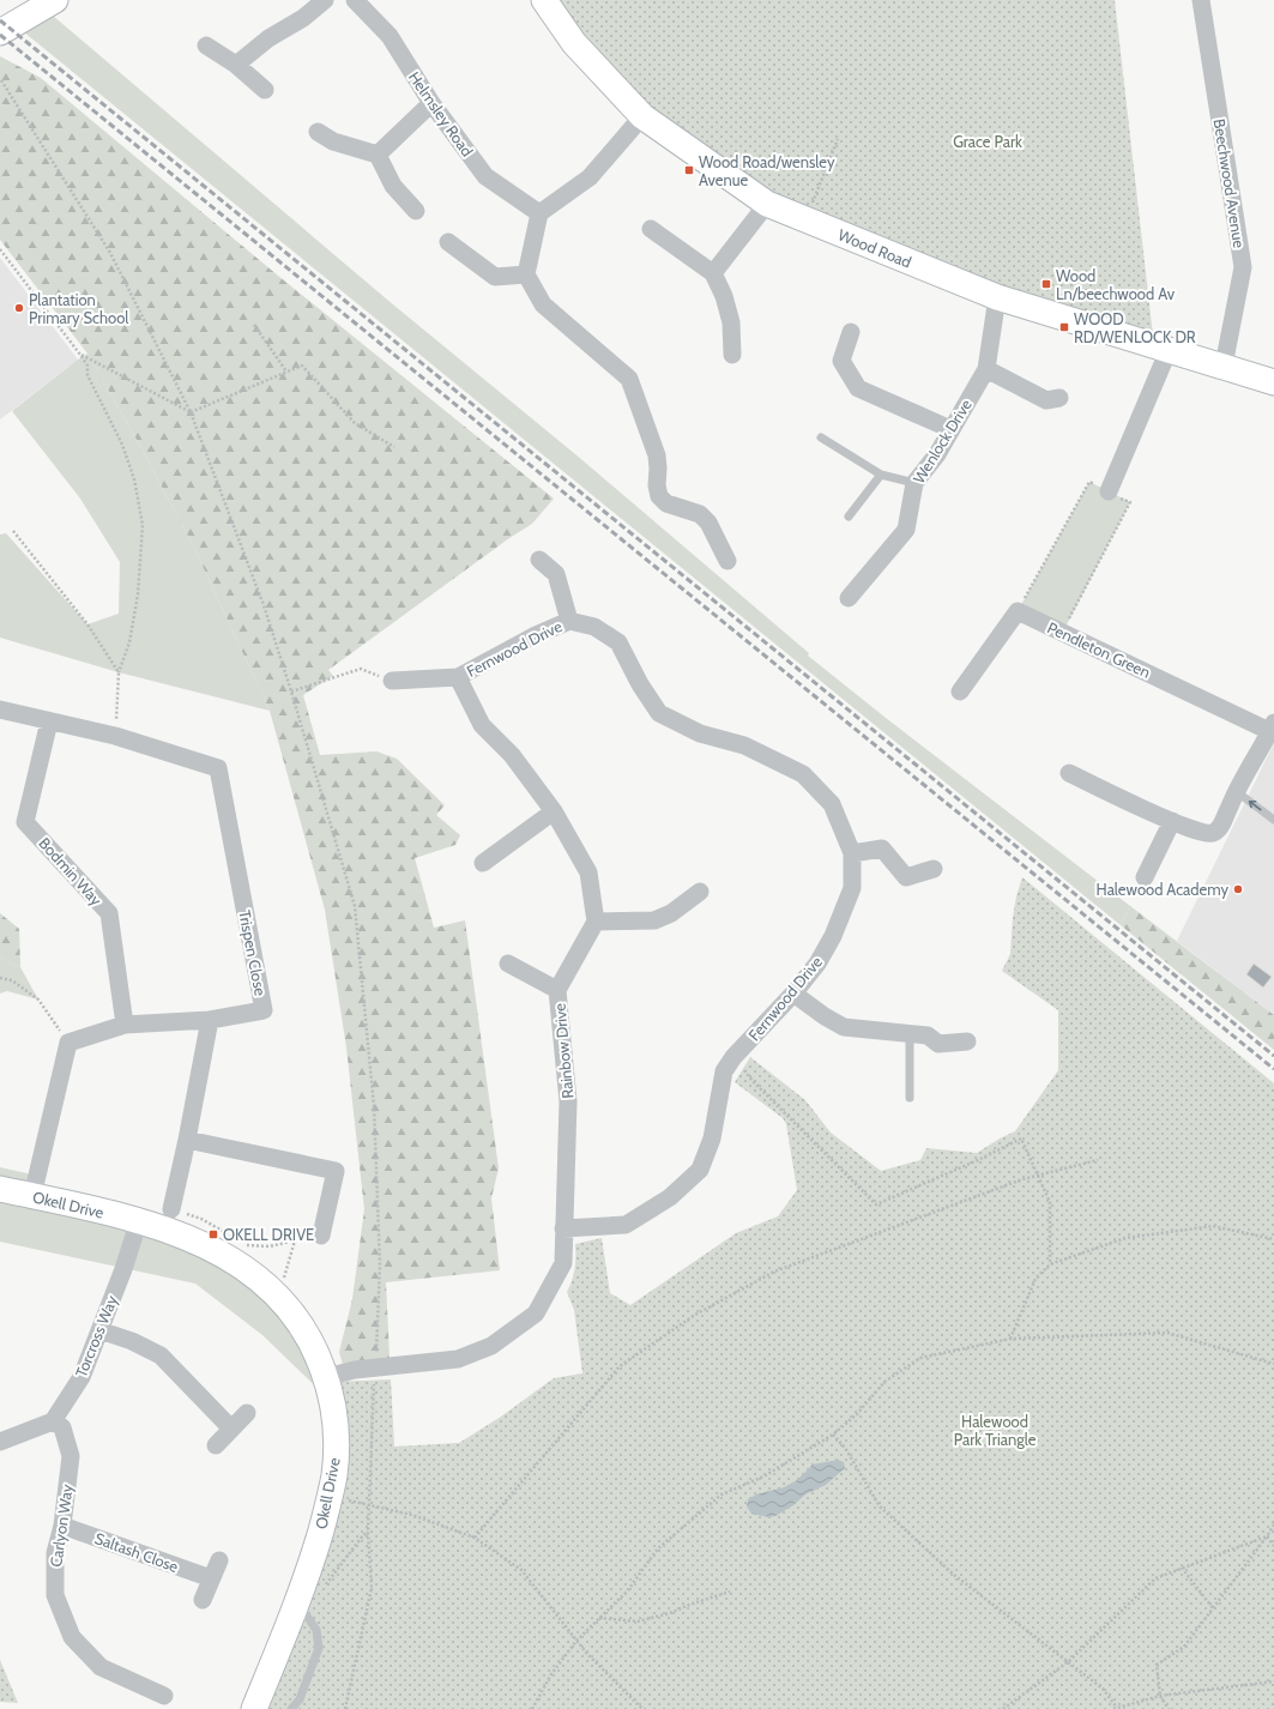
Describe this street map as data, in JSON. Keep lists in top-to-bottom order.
{
  "streets": {
    "street": [
      "Helmsley Road",
      "Beechwood Avenue",
      "Wood Road",
      "Wenlock Drive",
      "Fernwood Drive",
      "Pendleton Green",
      "Bodmin Way",
      "Trispen Close",
      "Rainbow Drive",
      "Okell Drive",
      "Torcross Way",
      "Carlyon Way",
      "Saltash Close"
    ]
  },
  "crossings": [
    ["Beechwood Avenue", "Wood Road"],
    ["Wood Road", "Wenlock Drive"],
    ["Fernwood Drive", "Rainbow Drive"],
    ["Bodmin Way", "Trispen Close"],
    ["Rainbow Drive", "Okell Drive"],
    ["Okell Drive", "Torcross Way"],
    ["Torcross Way", "Carlyon Way"],
    ["Carlyon Way", "Saltash Close"]
  ],
  "parks": ["Grace Park", "Halewood Park Triangle"],
  "places": {
    "transit": [
      "Wood Road/wensley Avenue",
      "Wood Ln/beechwood Av",
      "WOOD RD/WENLOCK DR",
      "OKELL DRIVE"
    ],
    "other": ["Plantation Primary School", "Halewood Academy"]
  }
}
